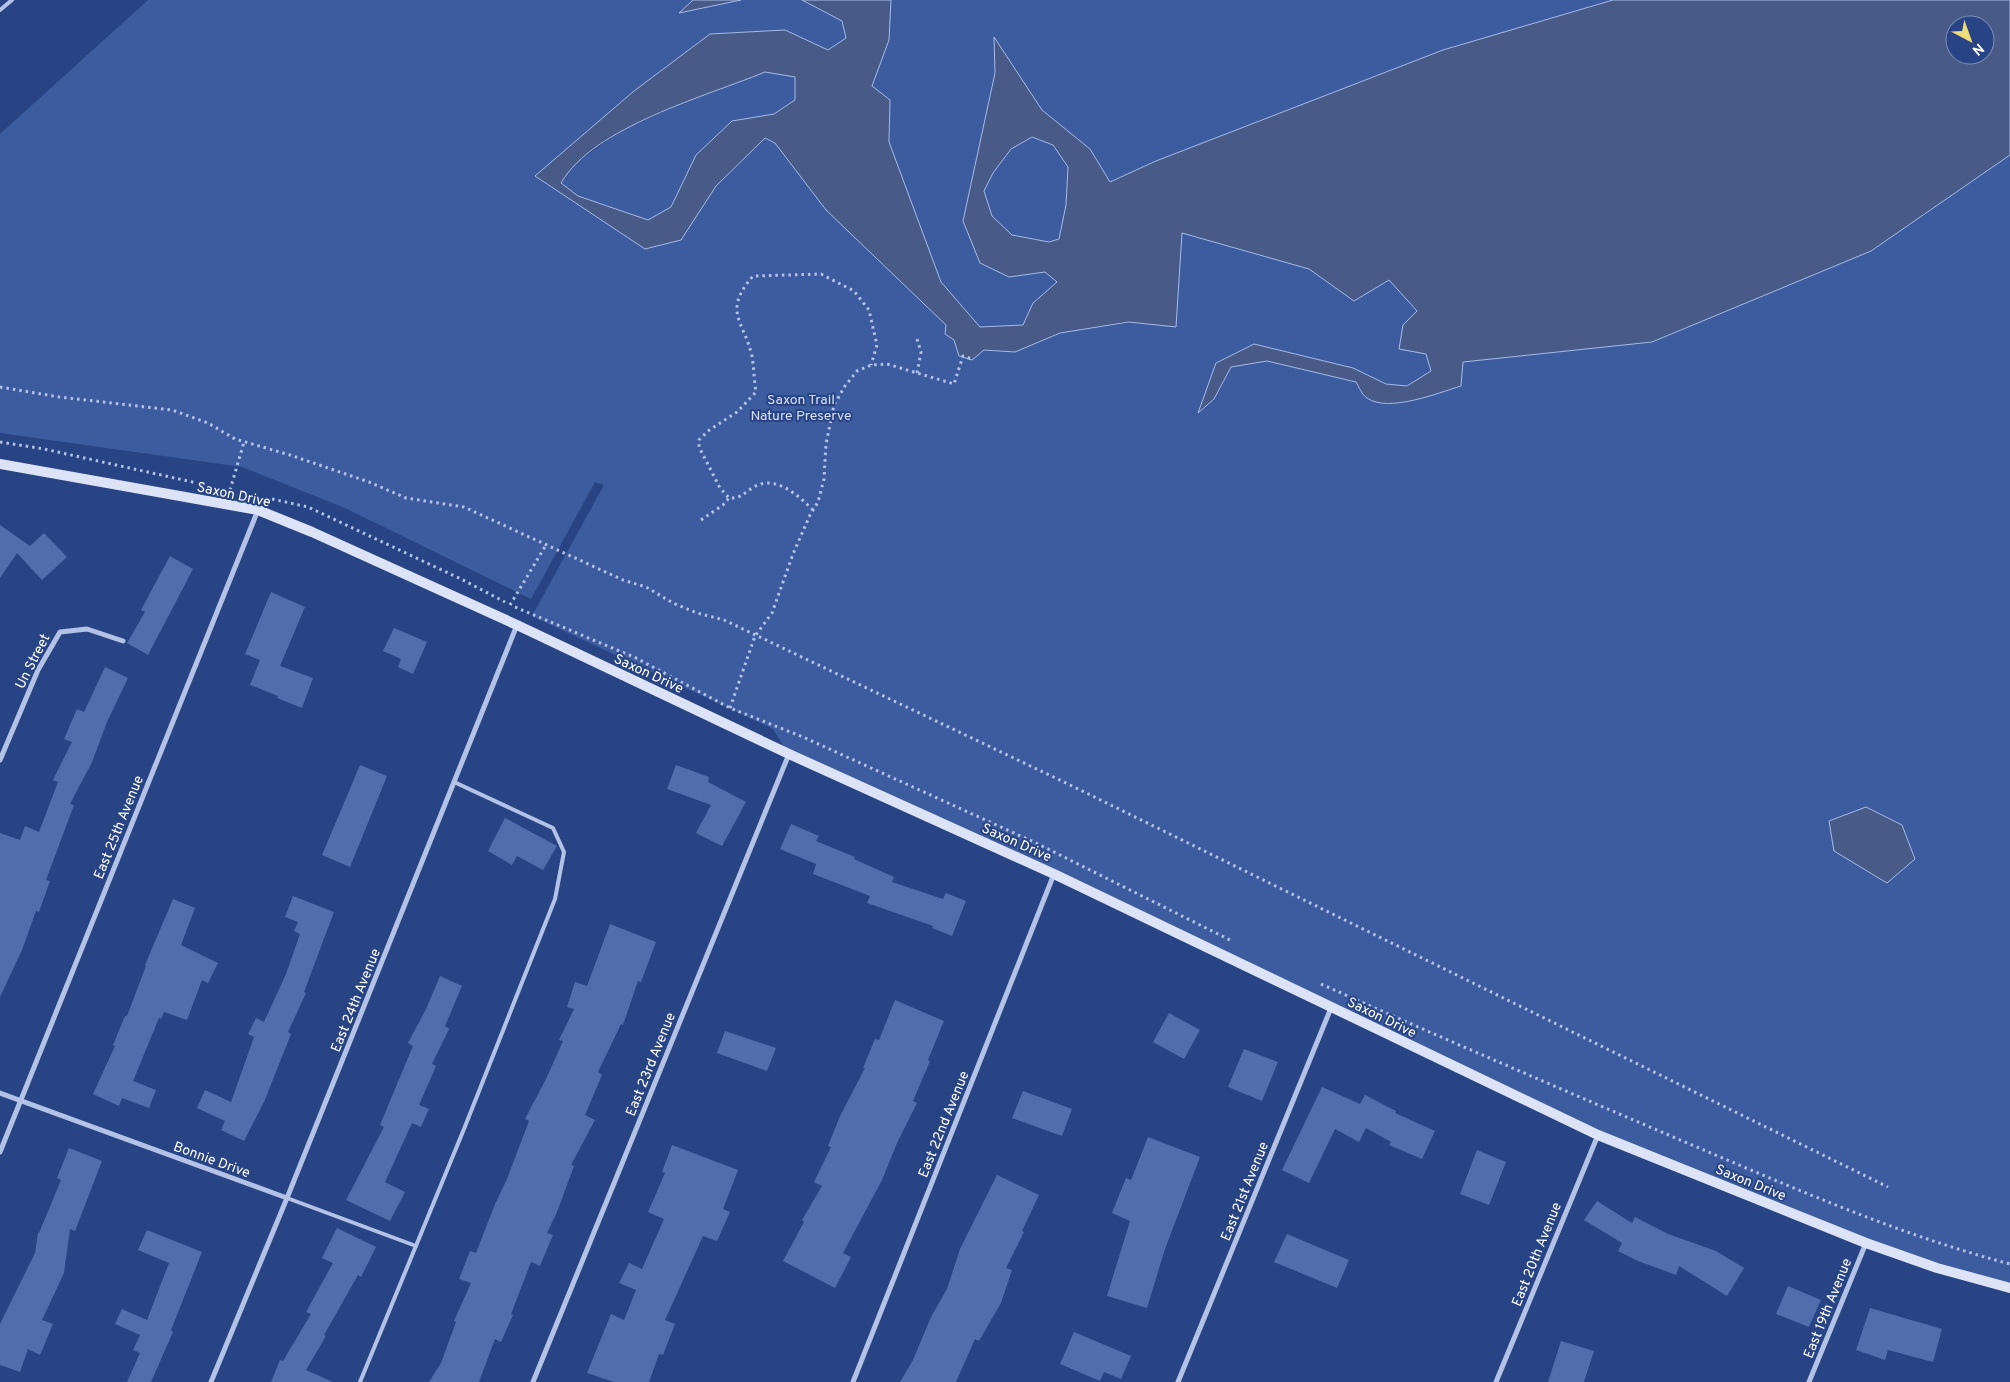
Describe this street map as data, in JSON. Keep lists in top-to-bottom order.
{
  "streets": {
    "street": [
      "Saxon Drive",
      "Un Street",
      "East 25th Avenue",
      "East 24th Avenue",
      "East 23rd Avenue",
      "East 22nd Avenue",
      "Bonnie Drive",
      "East 21st Avenue",
      "East 20th Avenue",
      "East 19th Avenue"
    ]
  },
  "crossings": [
    ["Saxon Drive", "East 25th Avenue"],
    ["Saxon Drive", "East 24th Avenue"],
    ["Saxon Drive", "East 23rd Avenue"],
    ["Saxon Drive", "East 22nd Avenue"],
    ["Saxon Drive", "East 21st Avenue"],
    ["Saxon Drive", "East 20th Avenue"],
    ["Saxon Drive", "East 19th Avenue"],
    ["East 25th Avenue", "Bonnie Drive"],
    ["East 24th Avenue", "Bonnie Drive"]
  ],
  "parks": ["Saxon Trail Nature Preserve"],
  "north": "bottom right"
}
